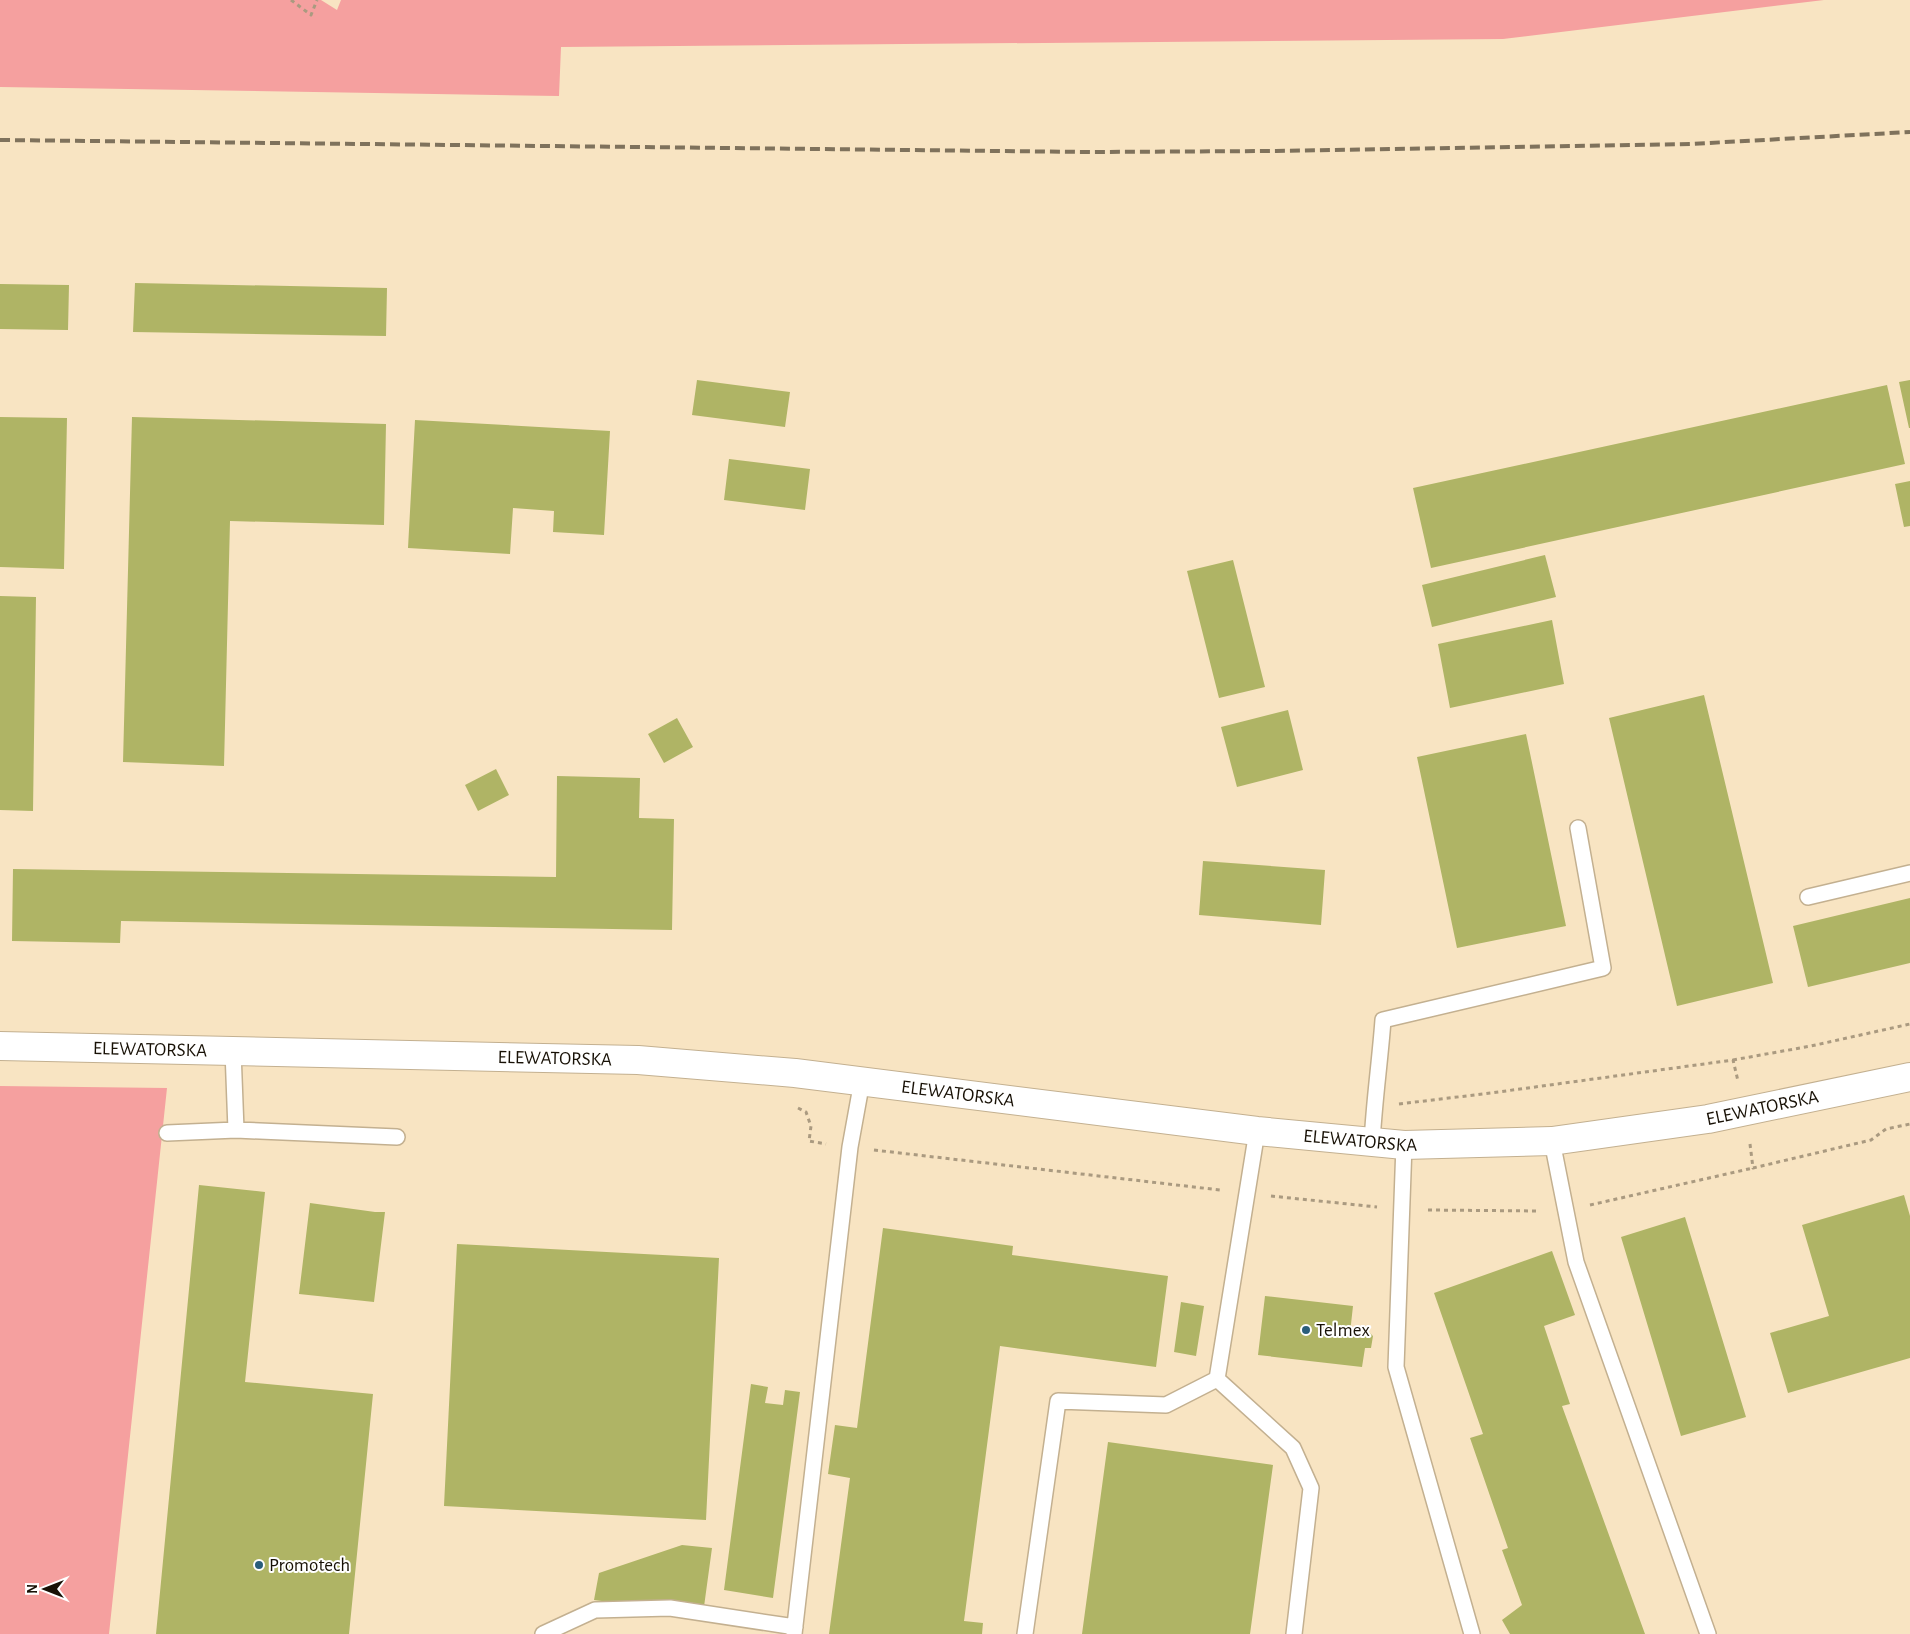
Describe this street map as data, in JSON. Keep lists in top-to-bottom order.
{
  "streets": {
    "street": ["ELEWATORSKA"]
  },
  "places": ["Telmex", "Promotech"],
  "north": "left"
}
